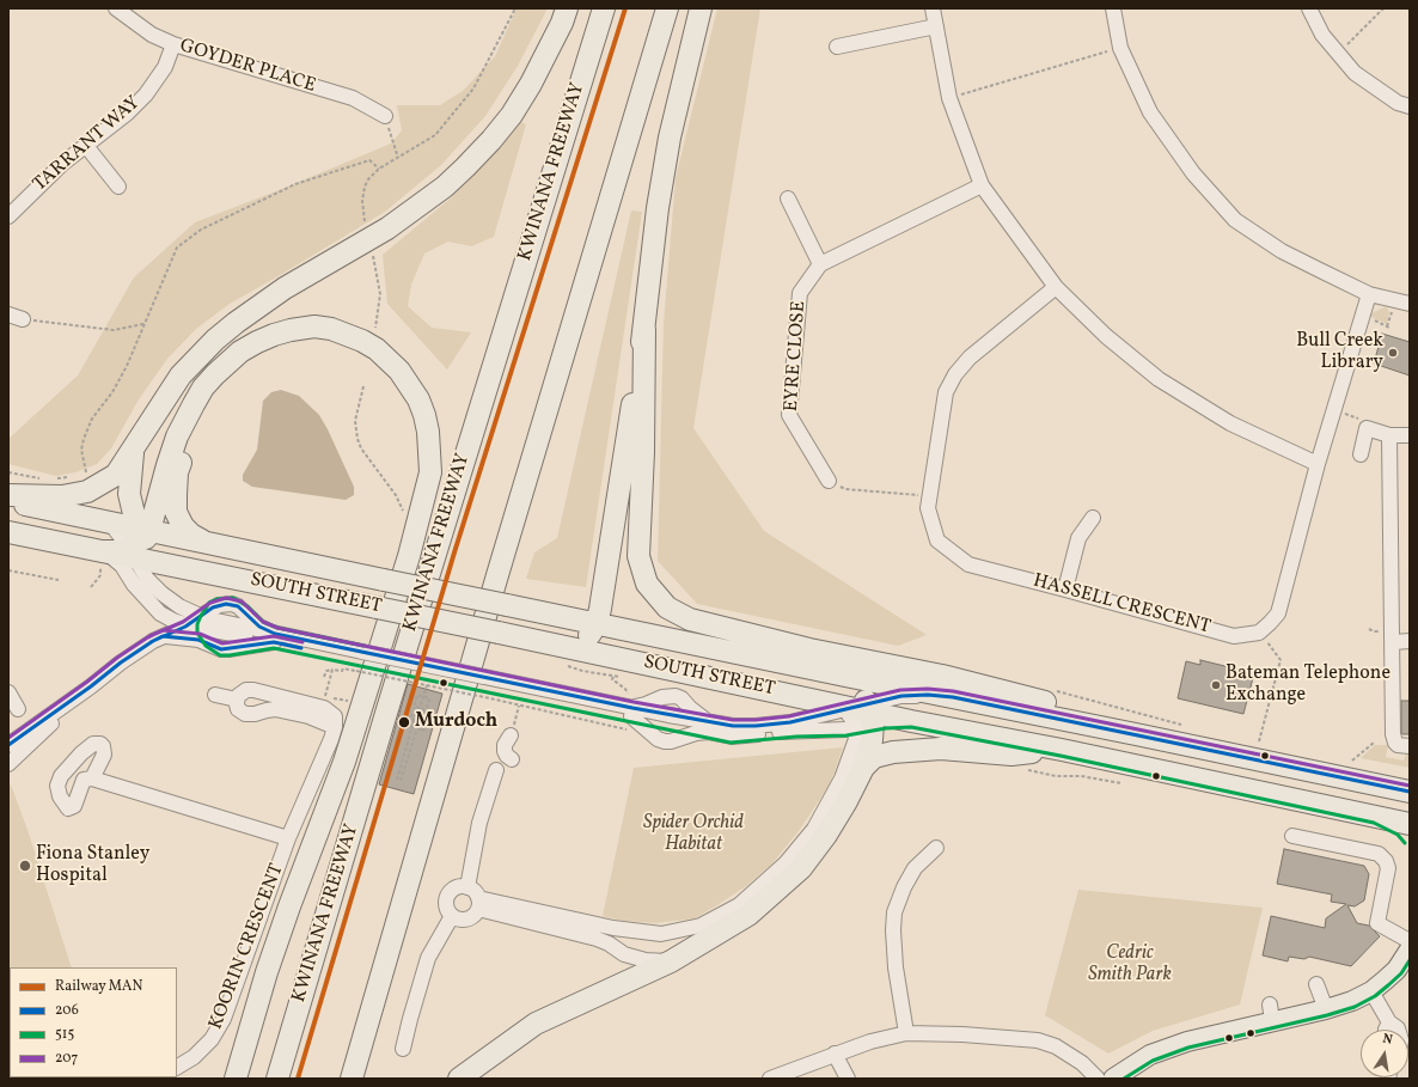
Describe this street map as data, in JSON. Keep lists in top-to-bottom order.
{
  "streets": {
    "highway": ["KWINANA FREEWAY", "SOUTH STREET"],
    "street": [
      "GOYDER PLACE",
      "TARRANT WAY",
      "EYRE CLOSE",
      "HASSELL CRESCENT",
      "KOORIN CRESCENT"
    ]
  },
  "crossings": [
    ["GOYDER PLACE", "TARRANT WAY"]
  ],
  "parks": ["Spider Orchid Habitat", "Cedric Smith Park"],
  "places": [
    "Bull Creek Library",
    "Bateman Telephone Exchange",
    "Murdoch",
    "Fiona Stanley Hospital"
  ],
  "lines": [
    "rail line MAN",
    "transit line 515",
    "transit line 207",
    "transit line 206"
  ],
  "legend": [
    "Railway MAN",
    "206",
    "515",
    "207"
  ],
  "north": "top"
}
